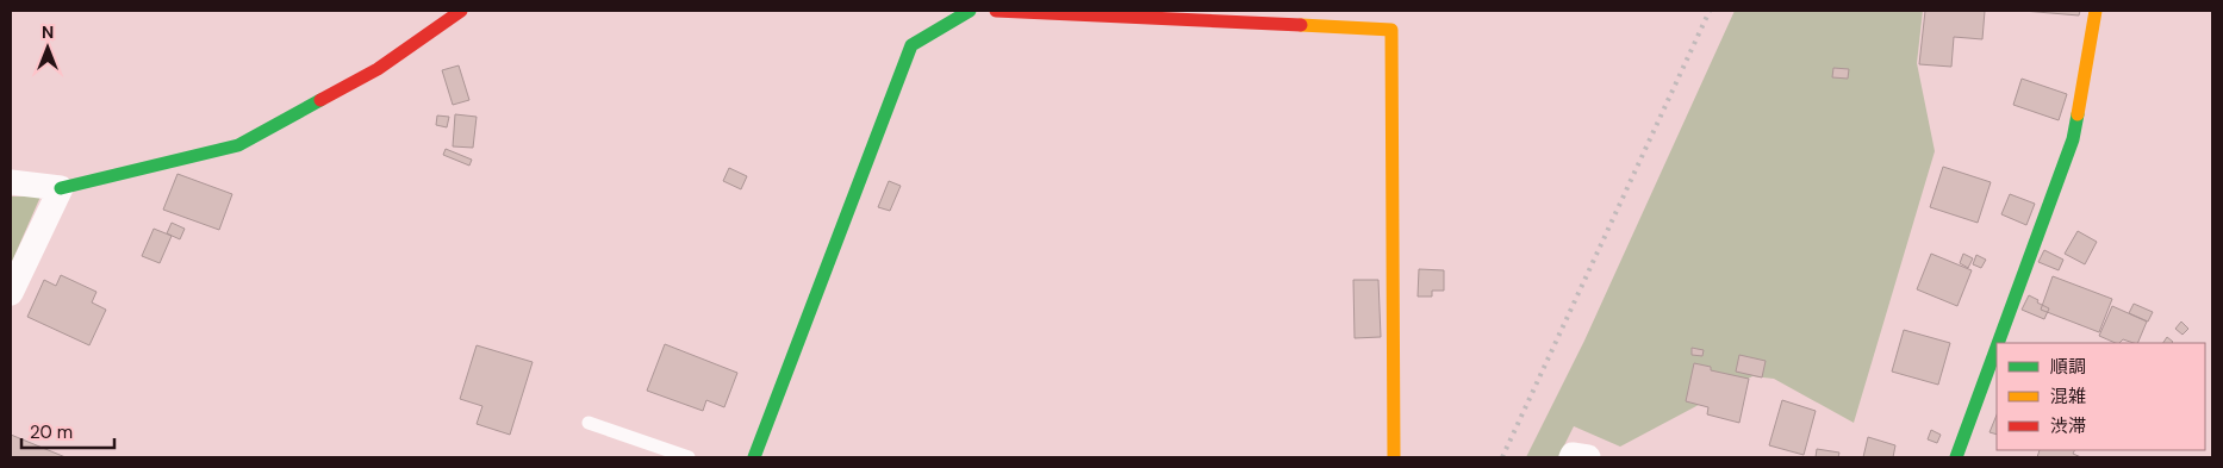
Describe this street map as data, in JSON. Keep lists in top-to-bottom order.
{
  "legend": ["順調", "混雑", "渋滞"],
  "scale_bar": "20 m",
  "north": "top"
}
